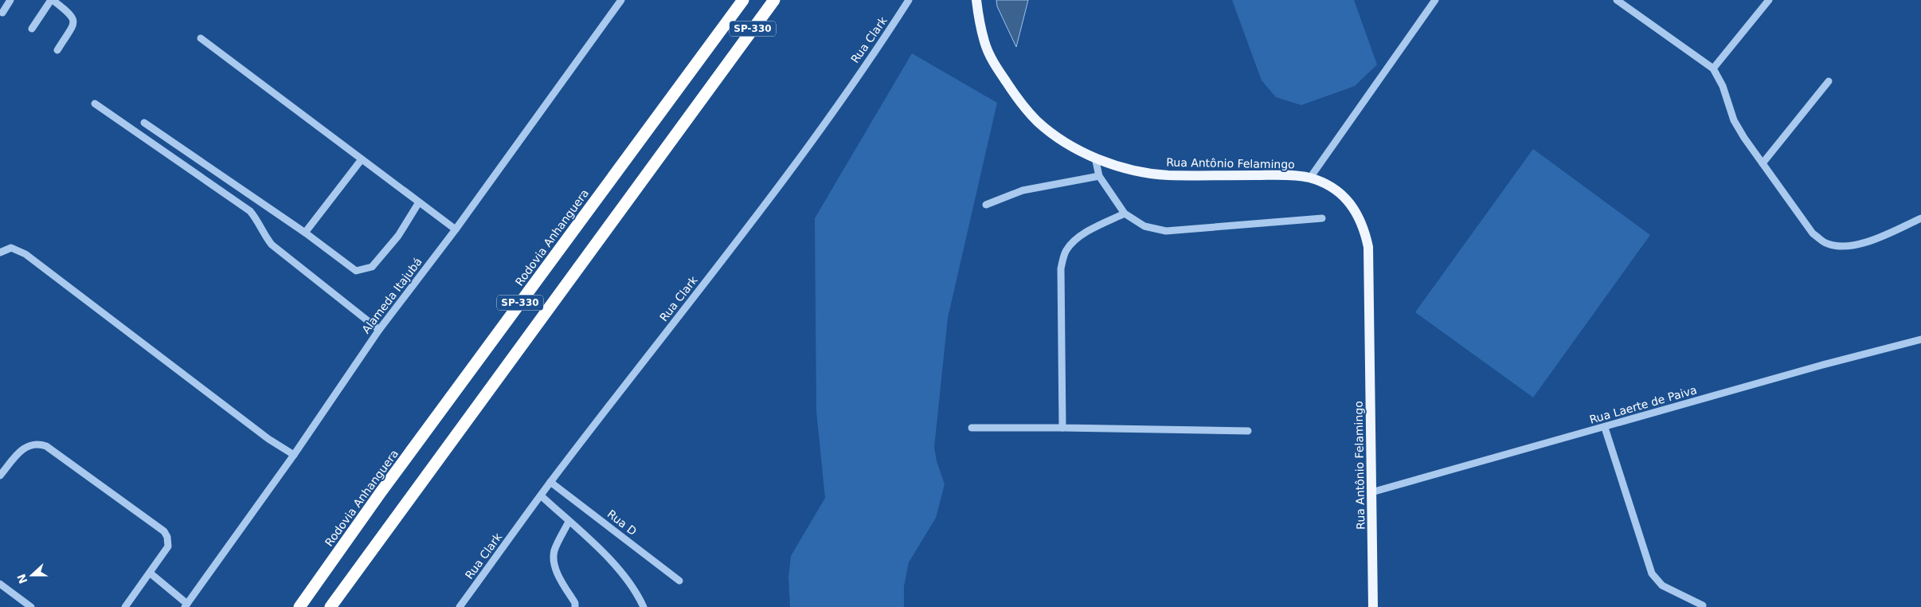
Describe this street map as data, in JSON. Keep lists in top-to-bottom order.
{
  "streets": {
    "highway": ["SP-330", "Rodovia Anhanguera"],
    "main road": ["Rua Antônio Felamingo"],
    "street": [
      "Rua Clark",
      "Alameda Itajubá",
      "Rua Laerte de Paiva",
      "Rua D"
    ]
  },
  "crossings": [
    ["Rua Clark", "Rua D"],
    ["Rua Antônio Felamingo", "Rua Laerte de Paiva"]
  ],
  "north": "left"
}
